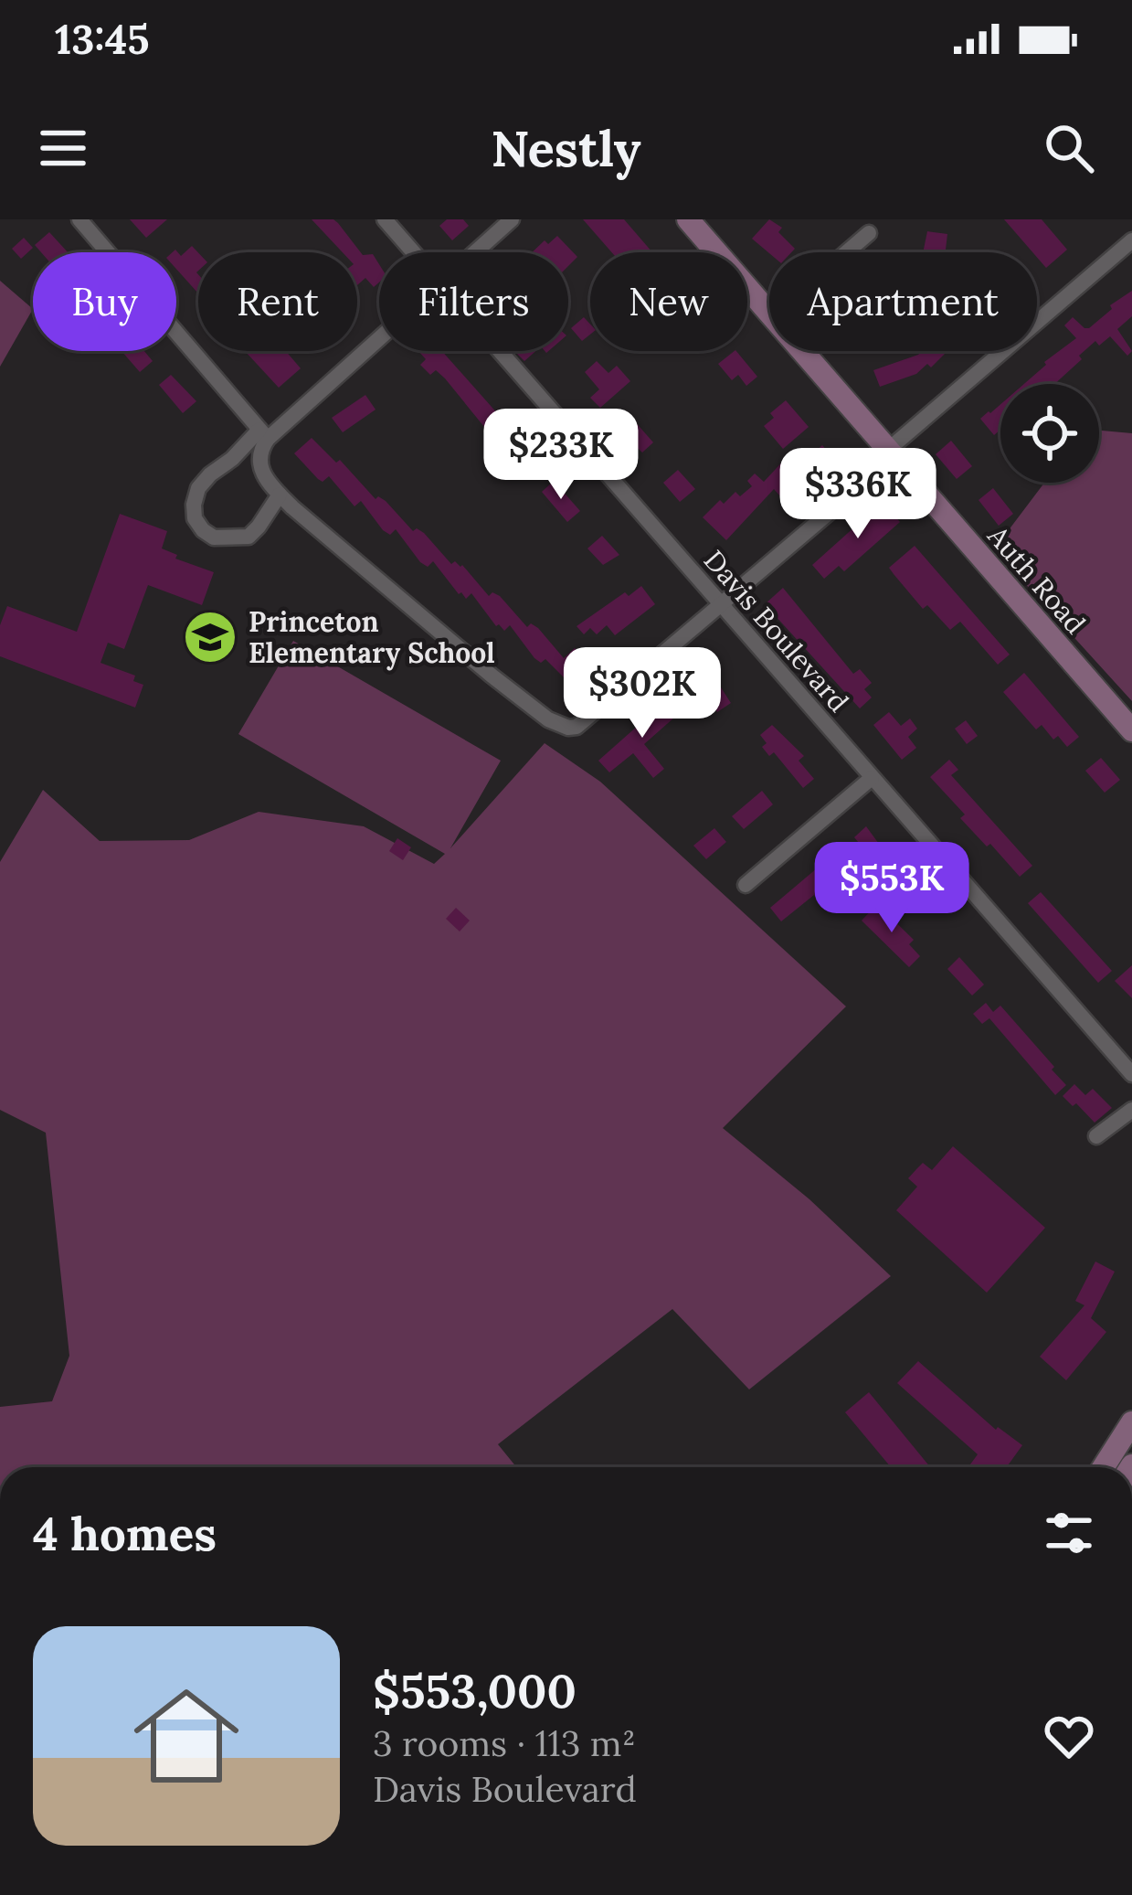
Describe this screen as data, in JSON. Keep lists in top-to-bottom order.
{
  "streets": {
    "main road": ["Auth Road"],
    "street": ["Davis Boulevard"]
  },
  "places": {
    "school or university": ["Princeton Elementary School"]
  },
  "page": {
    "status": "13:45",
    "header": "Nestly",
    "chip": [
      "Buy",
      "Rent",
      "Filters",
      "New",
      "Apartment"
    ],
    "price": [
      "$233K",
      "$336K",
      "$302K",
      "$553K"
    ],
    "heading": "4 homes",
    "list": [
      {
        "name": "$553,000",
        "note": "3 rooms · 113 m² · Davis Boulevard"
      }
    ]
  }
}
